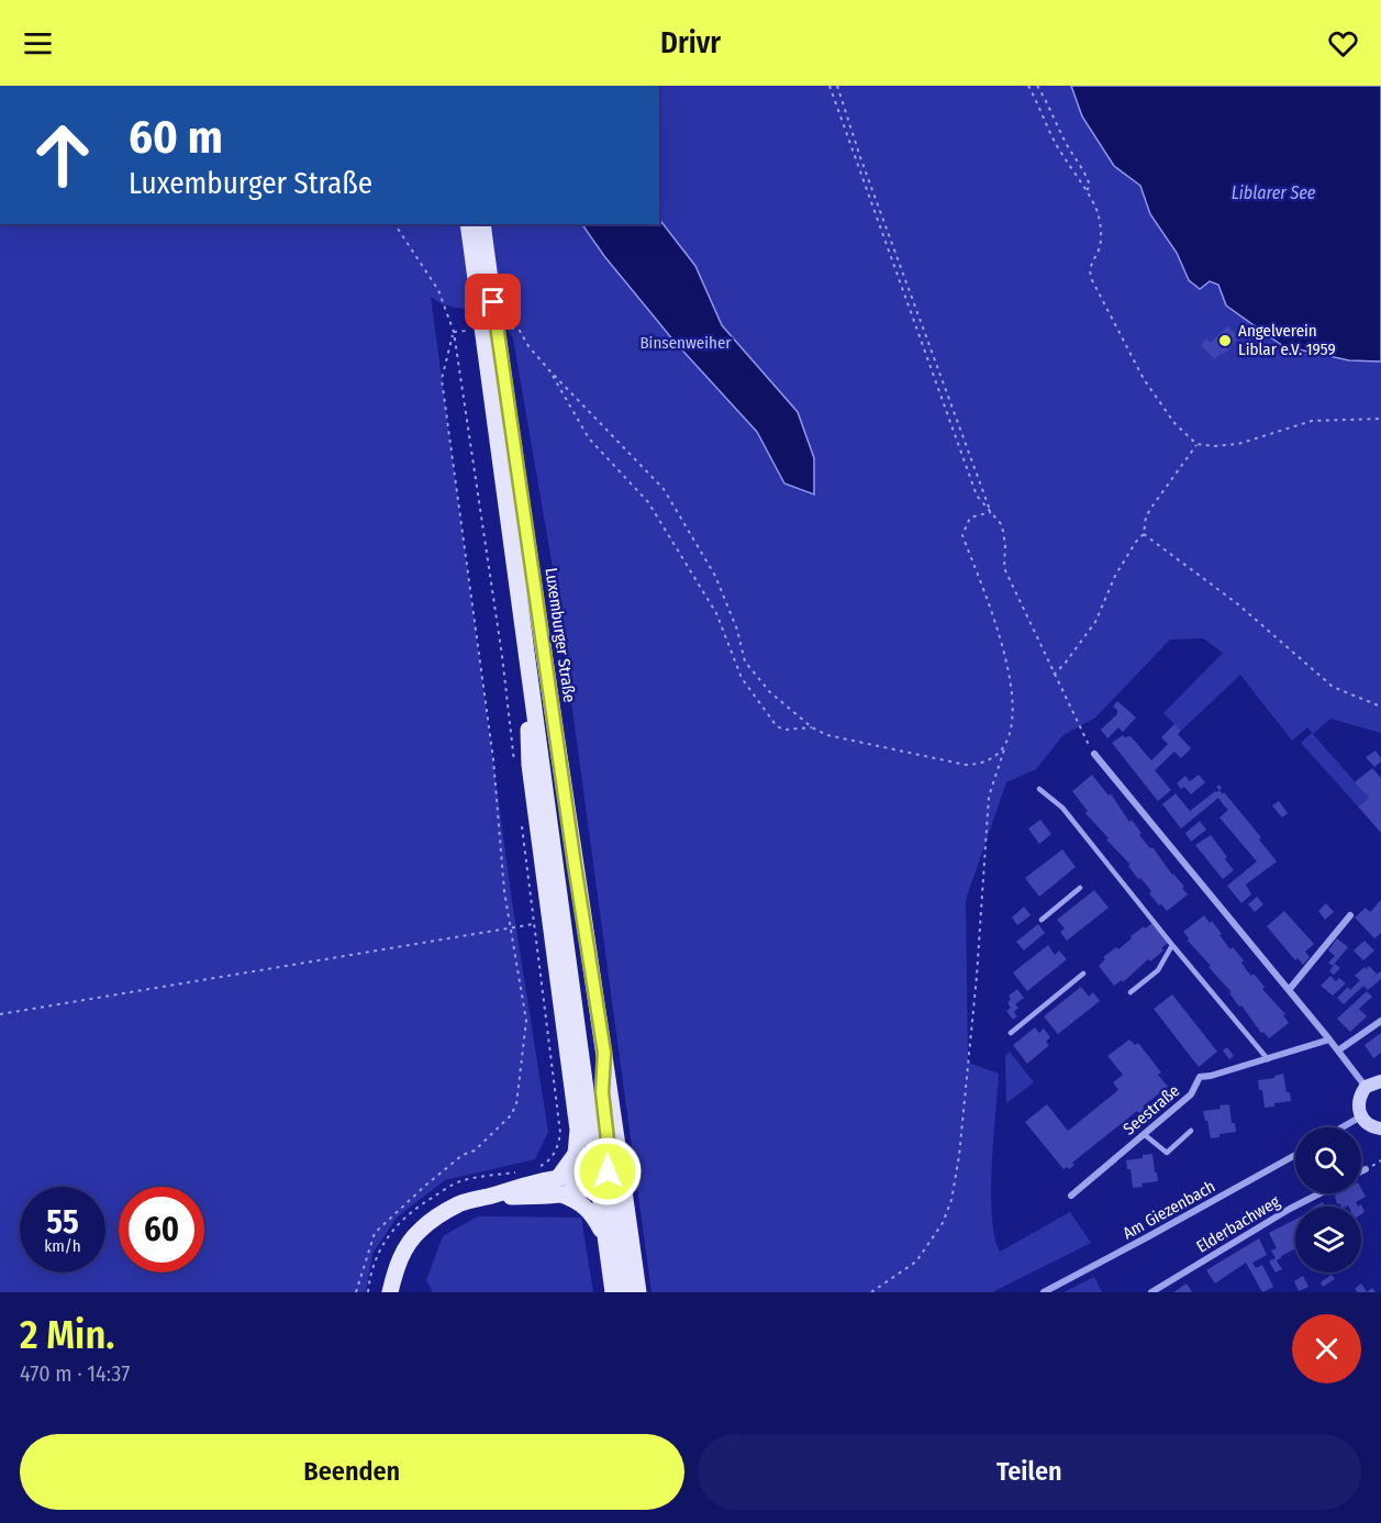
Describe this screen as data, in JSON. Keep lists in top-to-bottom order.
{
  "streets": {
    "main road": ["Luxemburger Straße"],
    "street": ["Seestraße", "Am Giezenbach", "Elderbachweg"]
  },
  "water": ["Liblarer See"],
  "parks": ["Binsenweiher"],
  "places": ["Angelverein Liblar e.V. 1959"],
  "page": {
    "header": "Drivr",
    "turn": ["60 m", "Luxemburger Straße"],
    "speed": "55 km/h",
    "limit": "60",
    "heading": ["2 Min.", "470 m · 14:37"],
    "buttons": ["Beenden", "Teilen"]
  }
}
